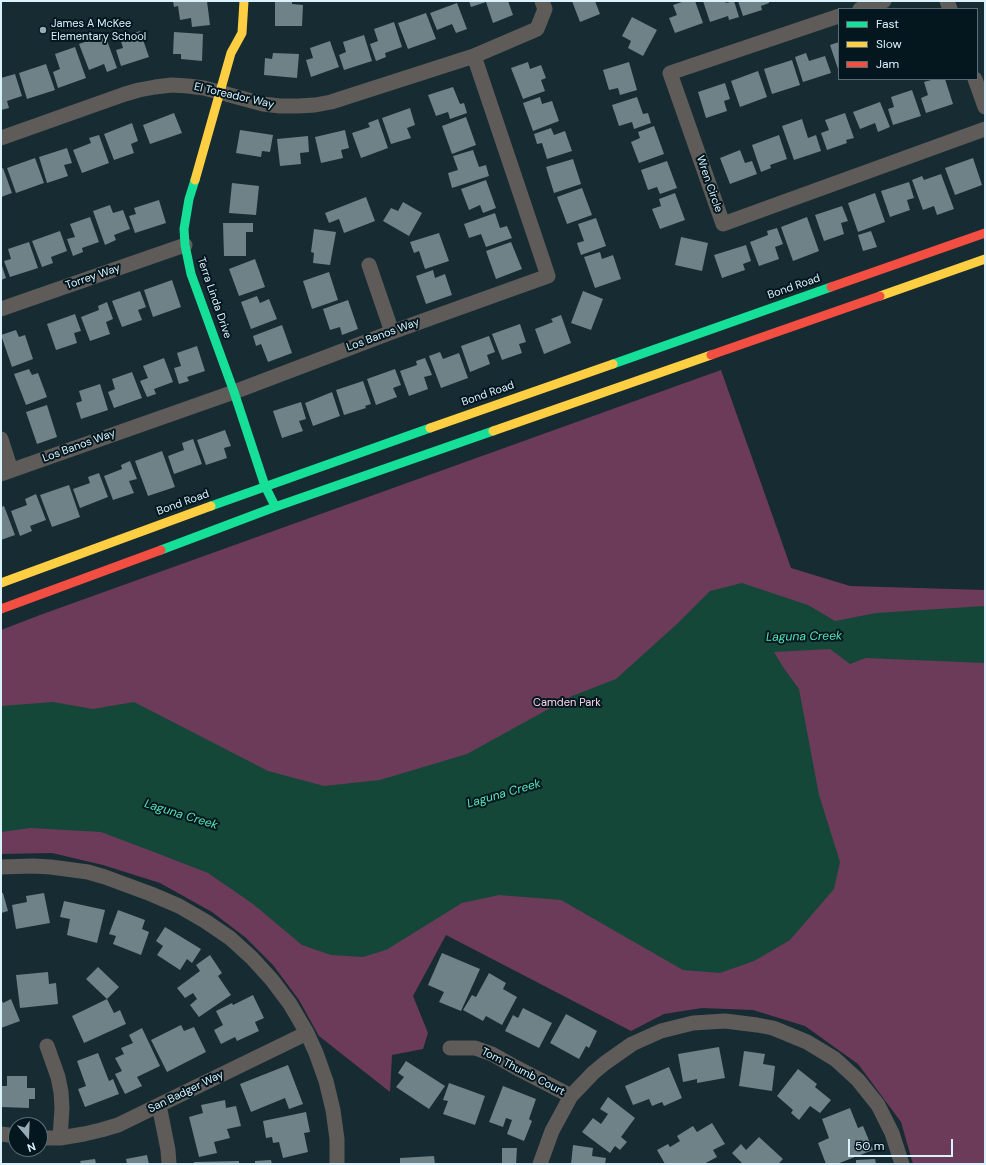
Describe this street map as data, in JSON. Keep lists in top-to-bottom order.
{
  "streets": {
    "main road": ["Bond Road", "Terra Linda Drive"],
    "street": [
      "El Toreador Way",
      "Wren Circle",
      "Torrey Way",
      "Los Banos Way",
      "Tom Thumb Court",
      "San Badger Way"
    ]
  },
  "crossings": [
    ["El Toreador Way", "Terra Linda Drive"],
    ["El Toreador Way", "Los Banos Way"],
    ["Torrey Way", "Terra Linda Drive"],
    ["Bond Road", "Terra Linda Drive"],
    ["Terra Linda Drive", "Los Banos Way"]
  ],
  "water": ["Laguna Creek"],
  "parks": ["Camden Park"],
  "places": ["James A McKee Elementary School"],
  "legend": ["Fast", "Slow", "Jam"],
  "scale_bar": "50 m",
  "north": "bottom"
}
